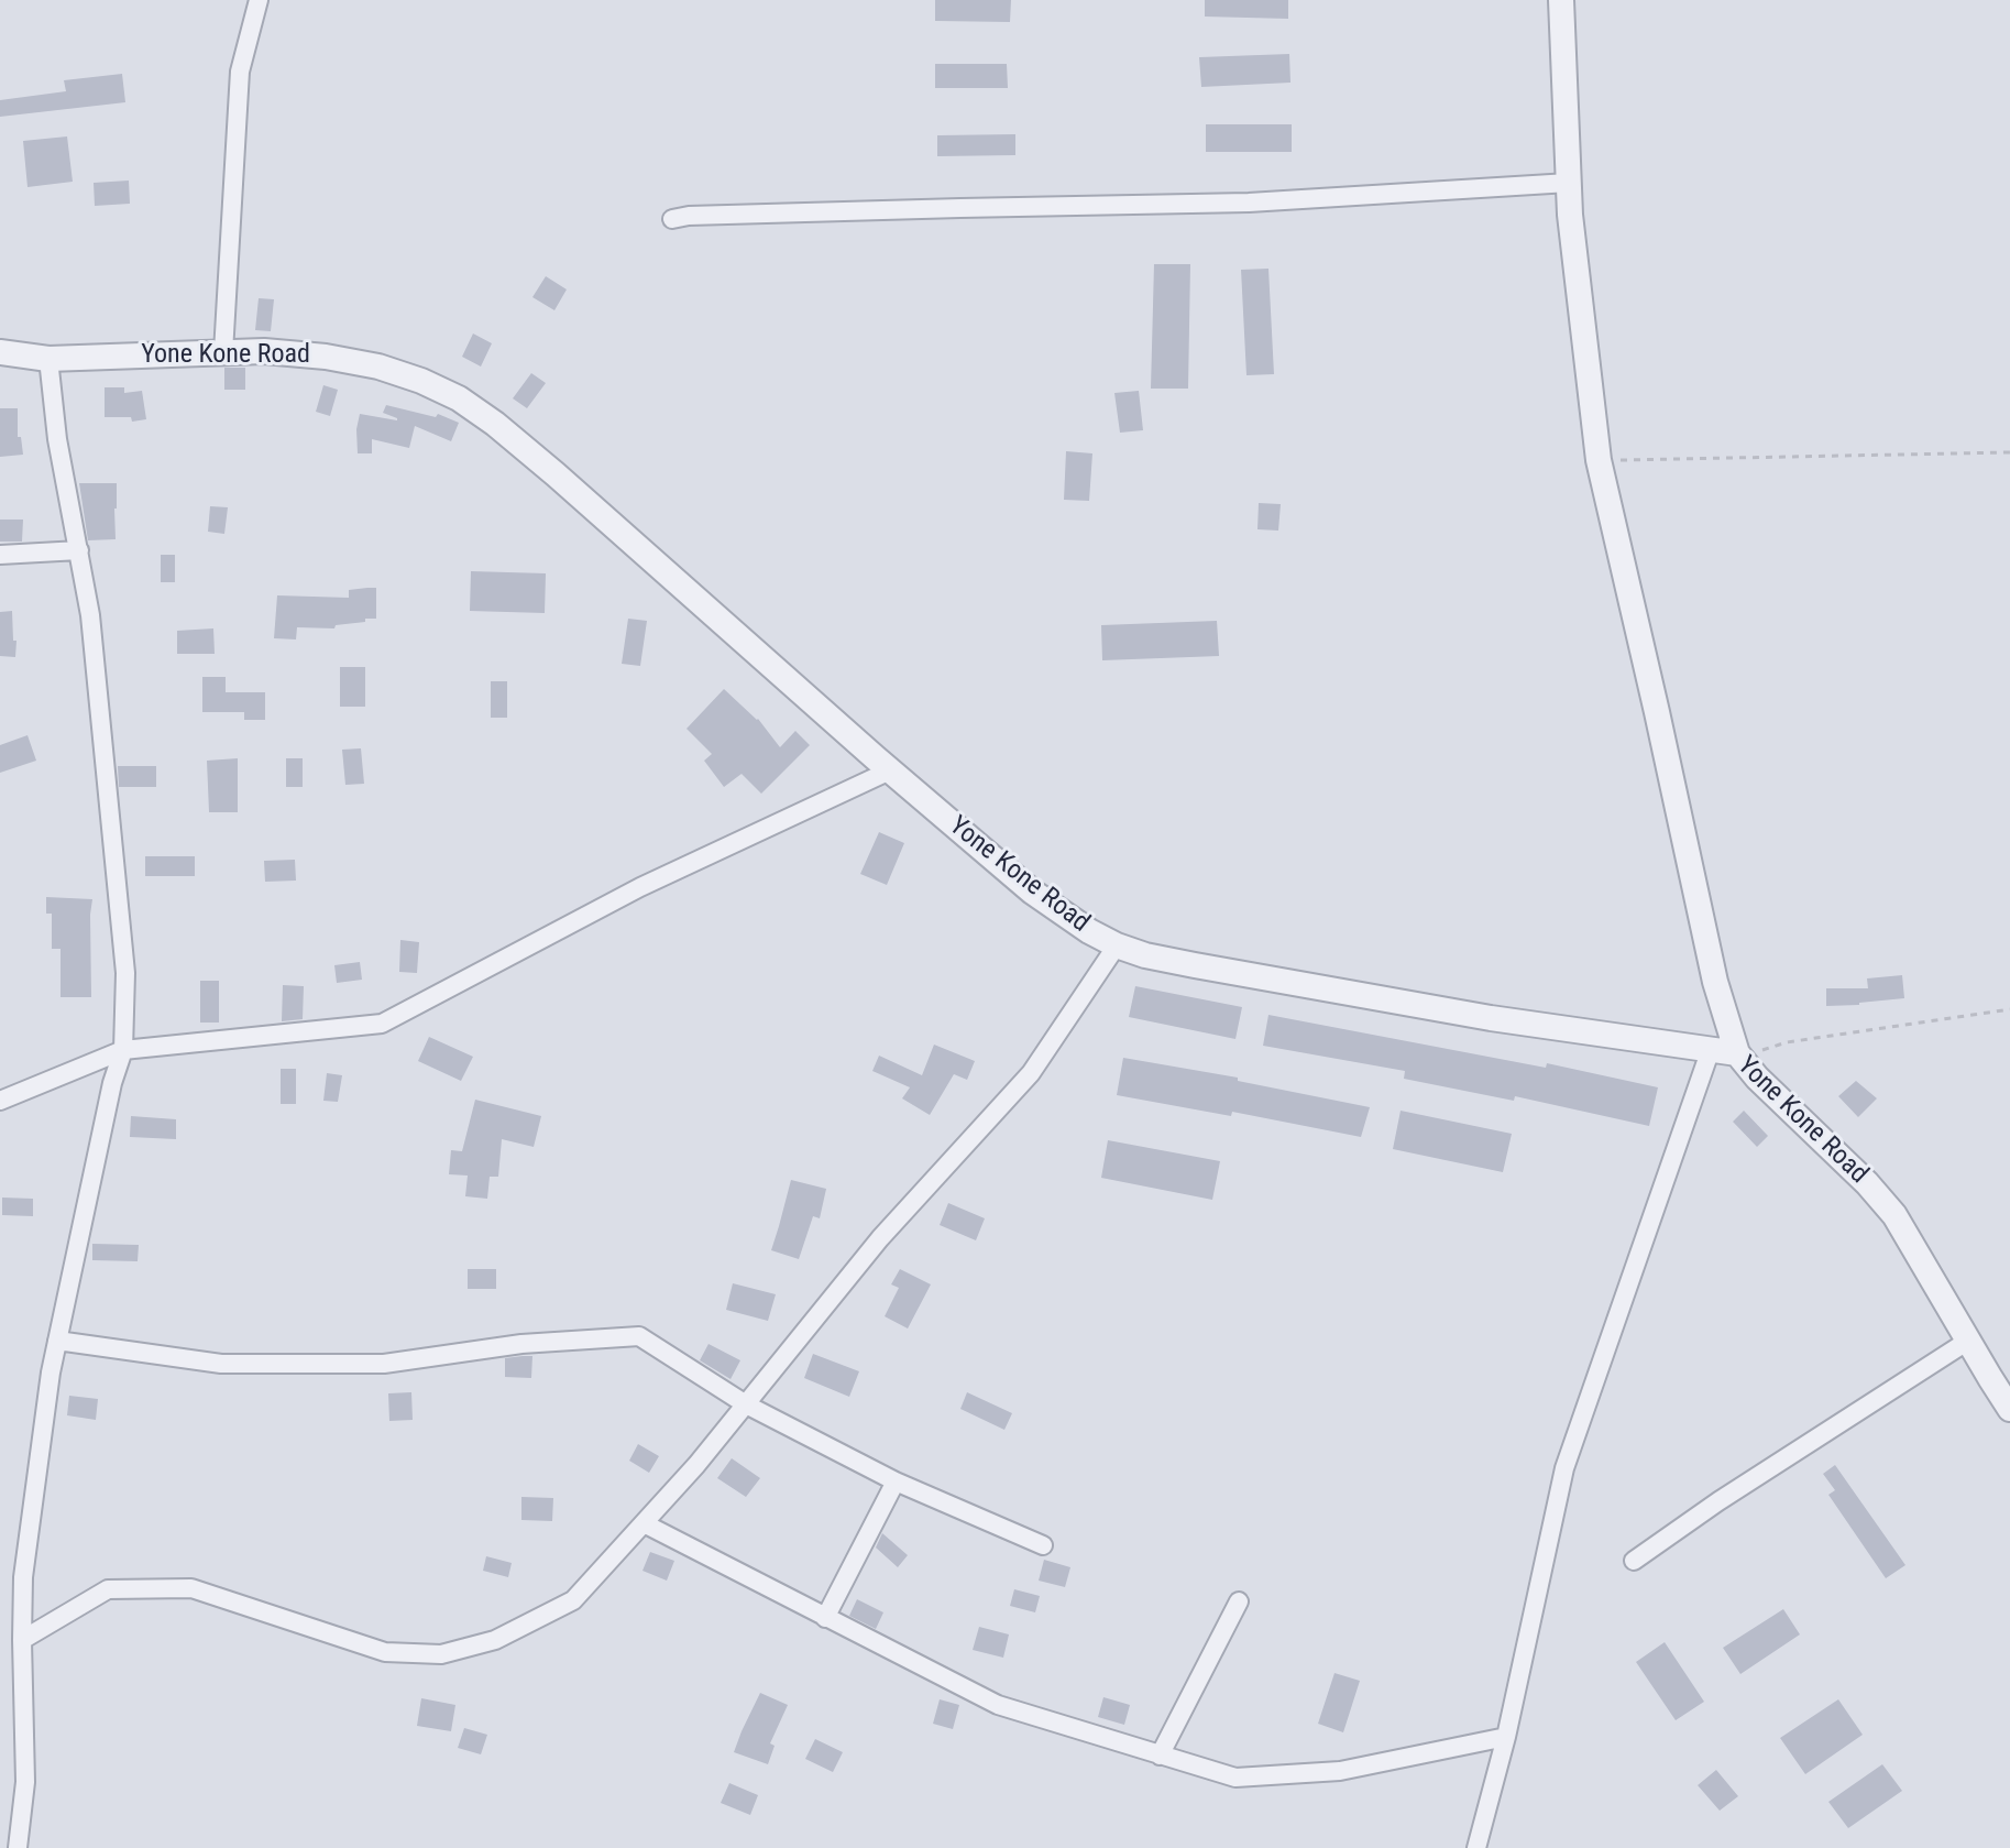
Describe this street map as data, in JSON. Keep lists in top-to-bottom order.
{
  "streets": {
    "street": ["Yone Kone Road"]
  }
}
